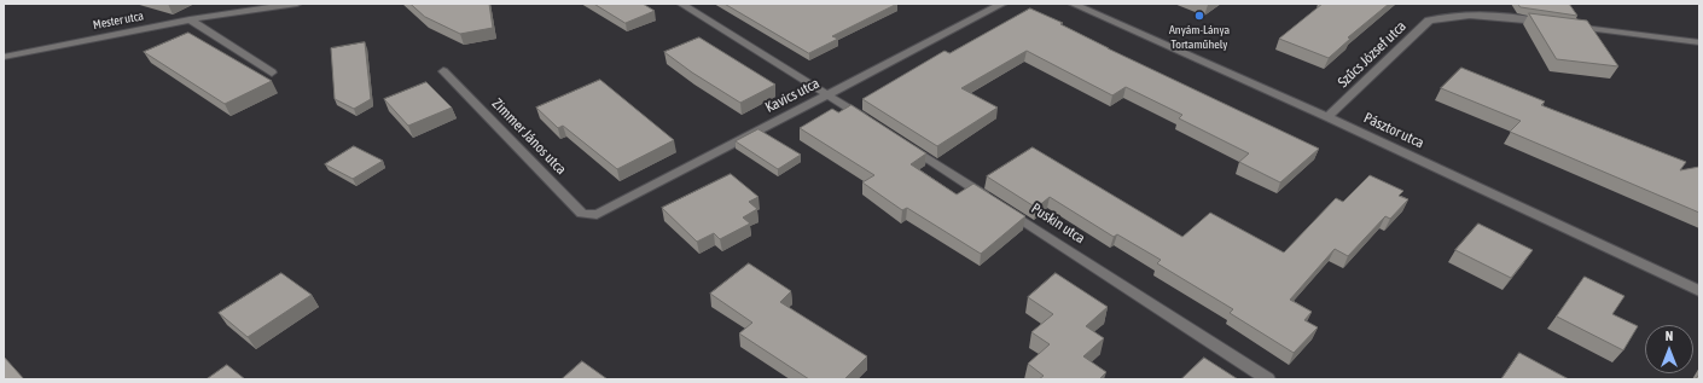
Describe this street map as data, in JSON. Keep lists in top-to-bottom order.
{
  "streets": {
    "street": [
      "Mester utca",
      "Szűcs József utca",
      "Kavics utca",
      "Pásztor utca",
      "Zimmer János utca",
      "Puskin utca"
    ]
  },
  "crossings": [
    ["Szűcs József utca", "Pásztor utca"],
    ["Kavics utca", "Zimmer János utca"]
  ],
  "places": ["Anyám-Lánya Tortaműhely"],
  "north": "top"
}
